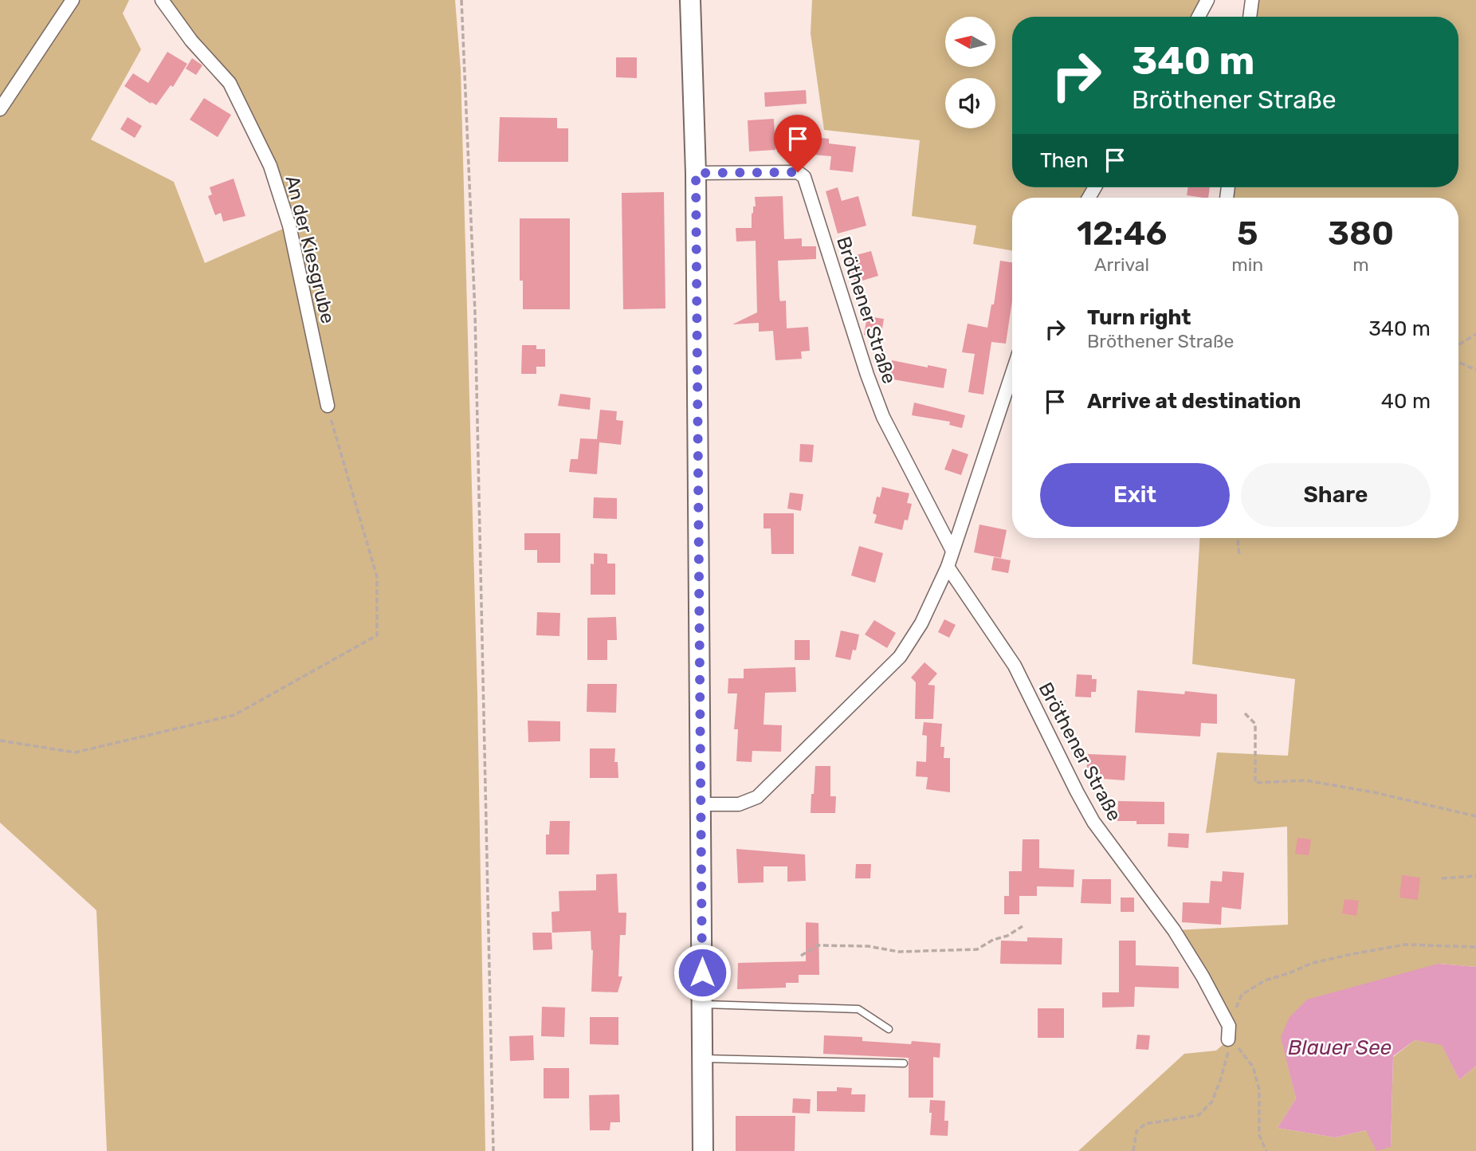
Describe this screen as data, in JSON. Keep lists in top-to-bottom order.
{
  "streets": {
    "street": ["An der Kiesgrube", "Bröthener Straße"]
  },
  "water": ["Blauer See"],
  "north": "left",
  "page": {
    "turn": ["340 m", "Bröthener Straße"],
    "then": "Then",
    "eta": [
      "12:46",
      "Arrival",
      "5",
      "min",
      "380",
      "m"
    ],
    "list": [
      {
        "name": "Turn right",
        "note": "Bröthener Straße",
        "value": "340 m"
      },
      {
        "name": "Arrive at destination",
        "value": "40 m"
      }
    ],
    "buttons": ["Exit", "Share"]
  }
}
